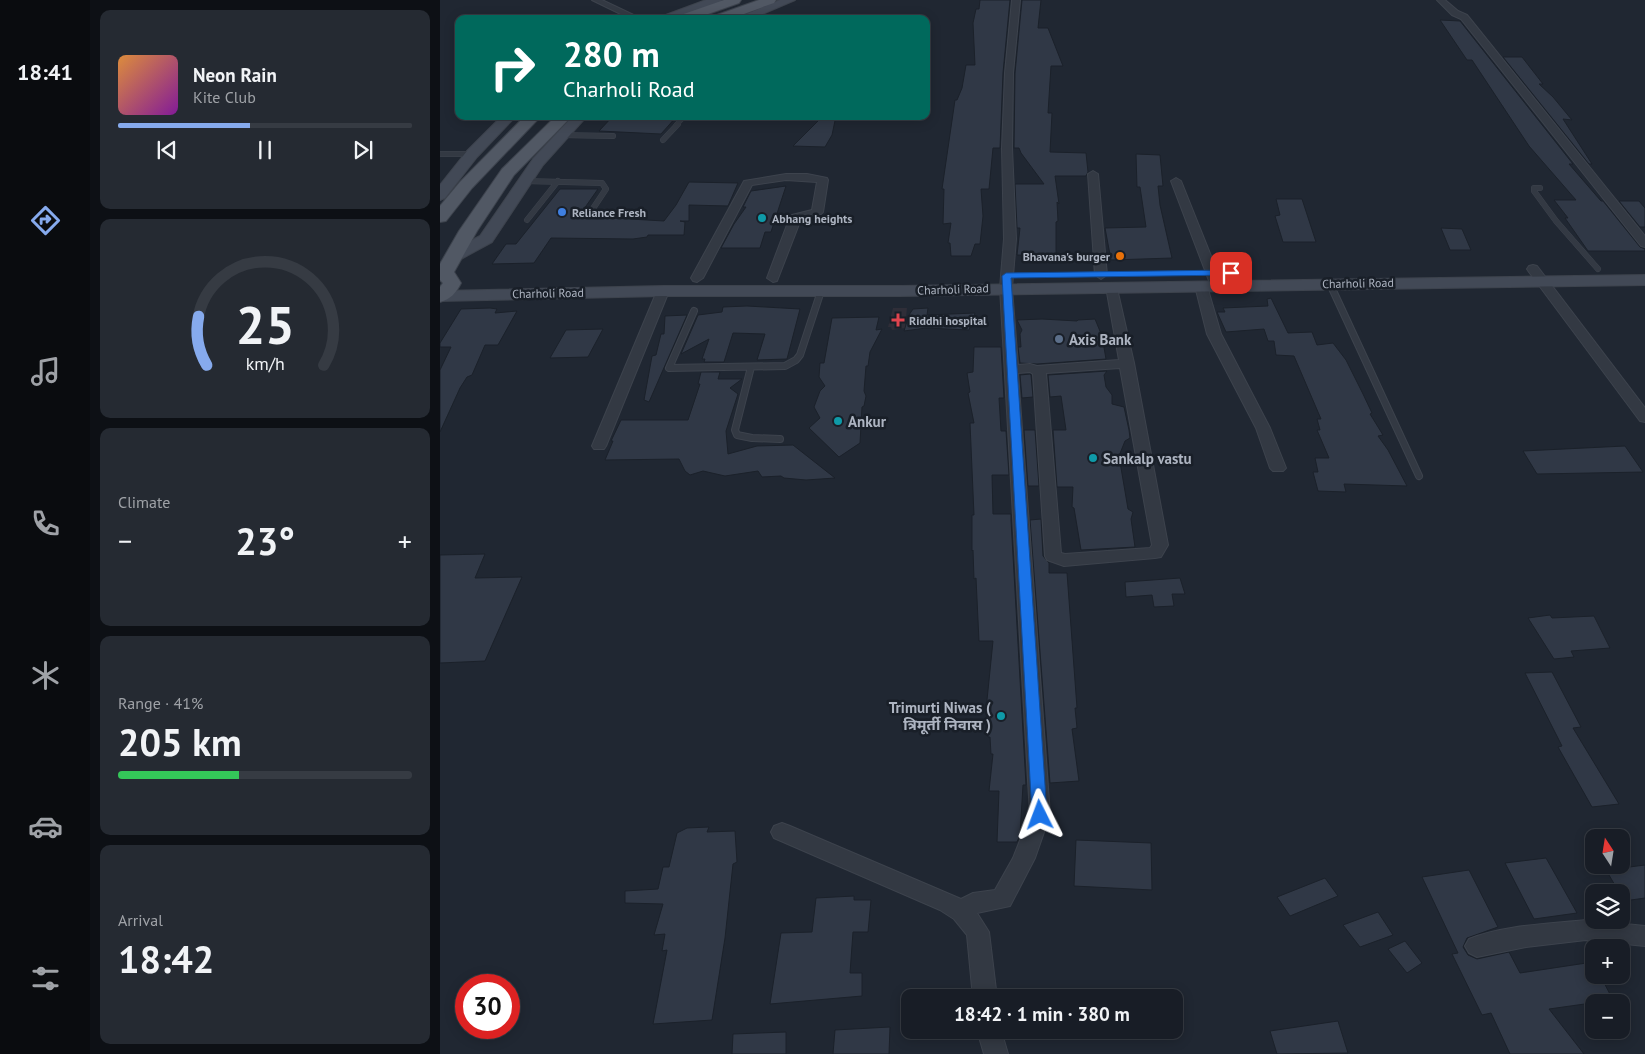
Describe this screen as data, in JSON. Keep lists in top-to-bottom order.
{
  "streets": {
    "street": ["Charholi Road"]
  },
  "places": {
    "other": [
      "Reliance Fresh",
      "Abhang heights",
      "Bhavana's burger",
      "Axis Bank",
      "Ankur",
      "Sankalp vastu",
      "Trimurti Niwas ( त्रिमूर्ती निवास )"
    ],
    "health": ["Riddhi hospital"]
  },
  "north": "top",
  "page": {
    "tabs": "18:41",
    "turn": ["280 m", "Charholi Road"],
    "song": ["Neon Rain", "Kite Club"],
    "tile": [
      "Climate",
      ["Range · 41%", "205 km"],
      ["Arrival", "18:42"]
    ],
    "heat": ["−", "23°", "+"],
    "map_buttons": ["+", "−"],
    "limit": "30",
    "trip": "18:42 · 1 min · 380 m",
    "gauge": ["25", "km/h"]
  }
}
